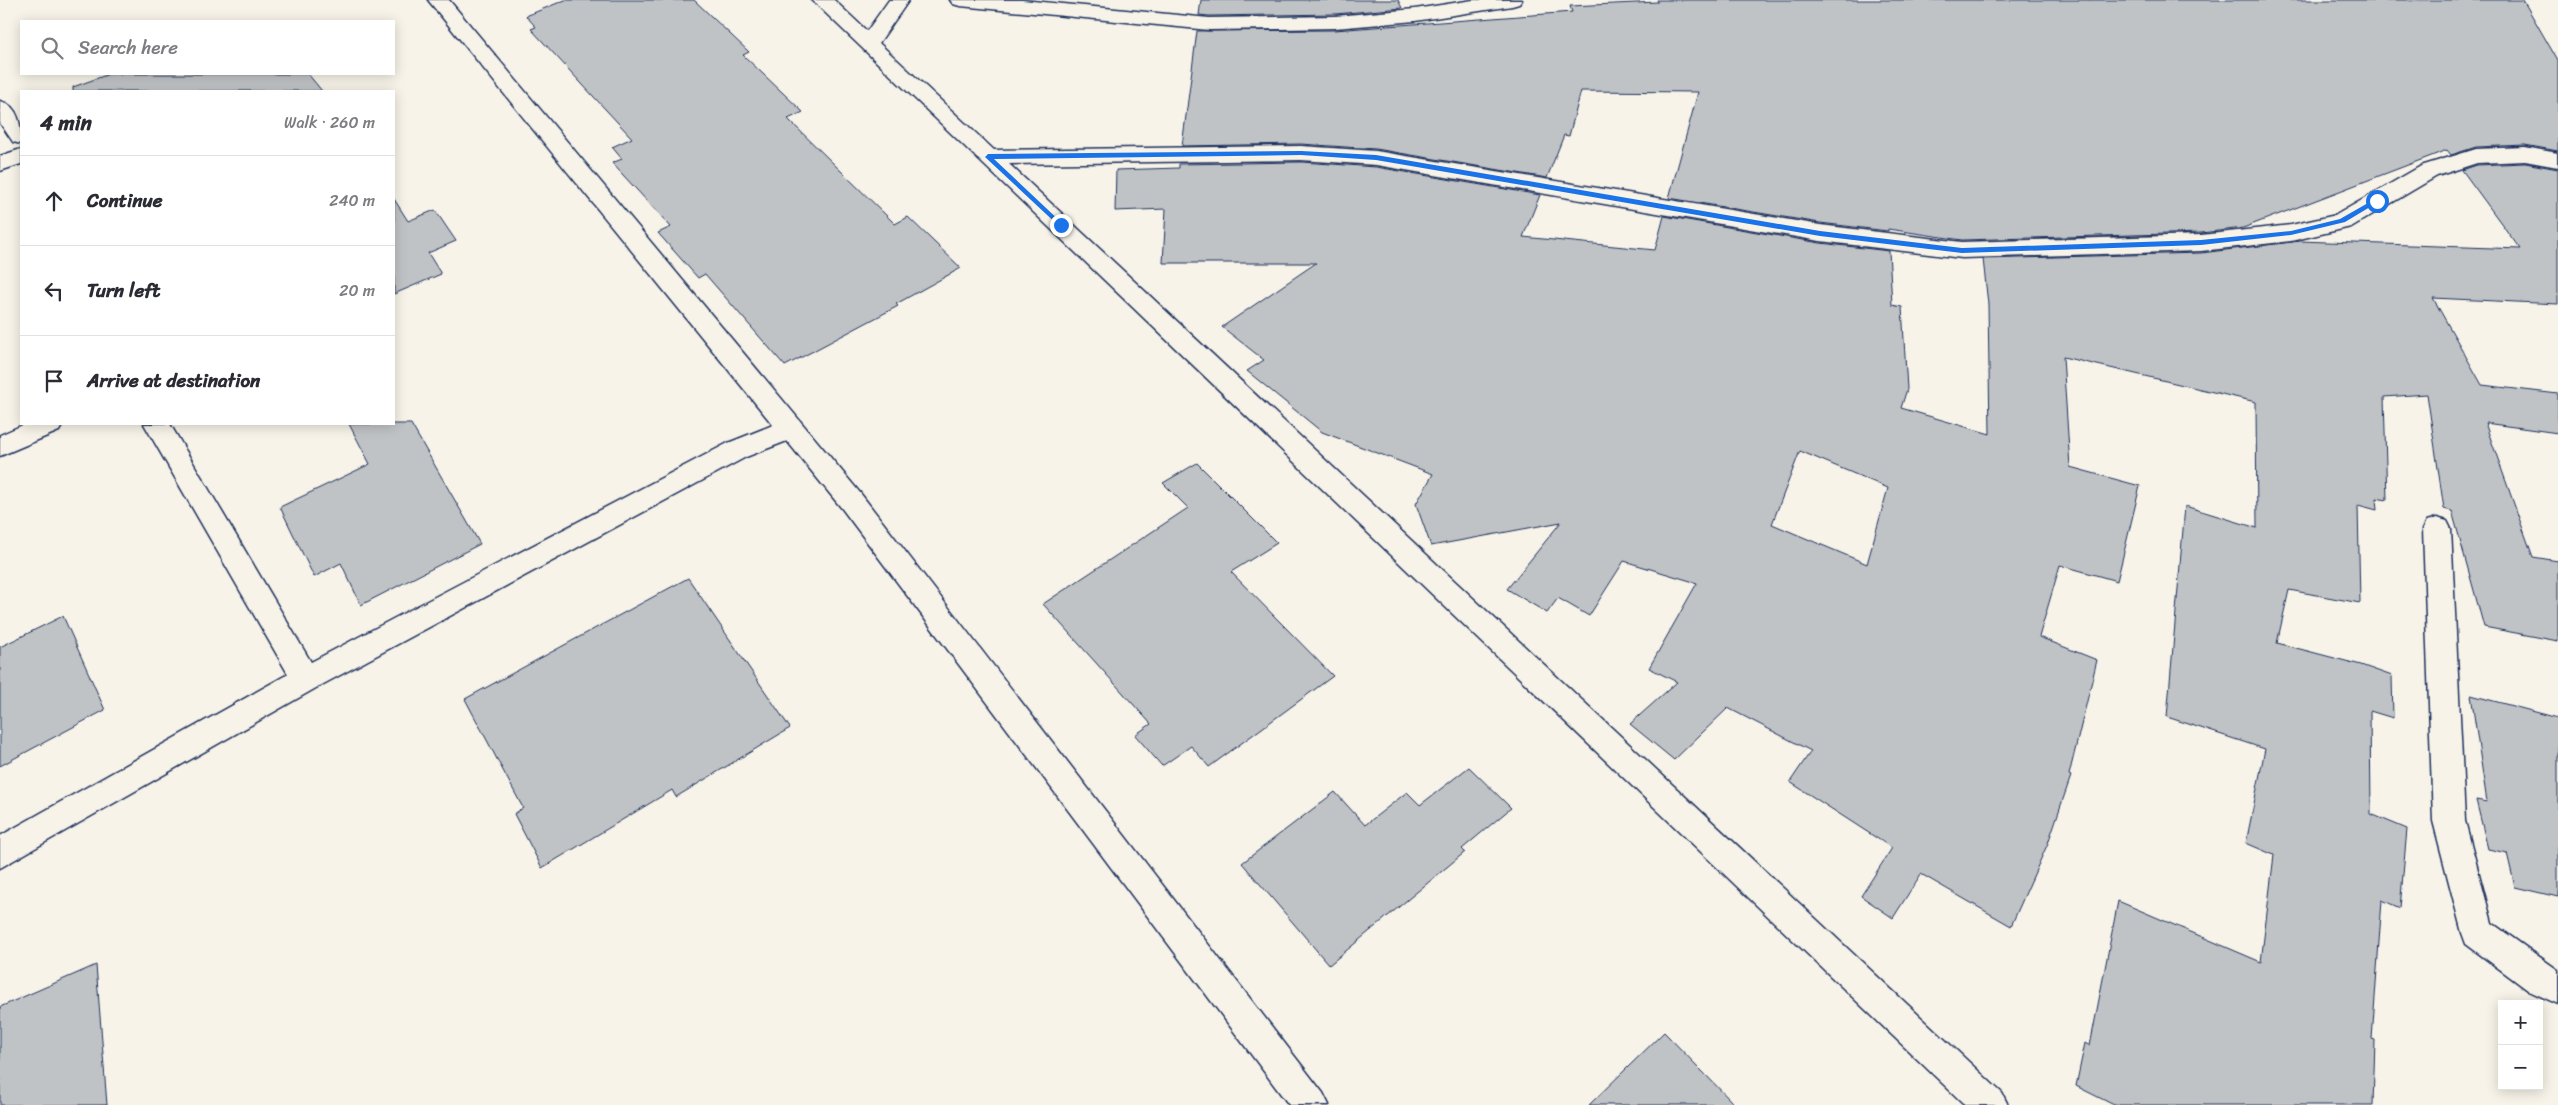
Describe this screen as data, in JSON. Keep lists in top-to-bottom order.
{
  "page": {
    "search": "Search here",
    "heading": ["4 min", "Walk · 260 m"],
    "list": [
      ["Continue", "240 m"],
      ["Turn left", "20 m"],
      "Arrive at destination"
    ],
    "map_buttons": ["+", "−"]
  }
}
